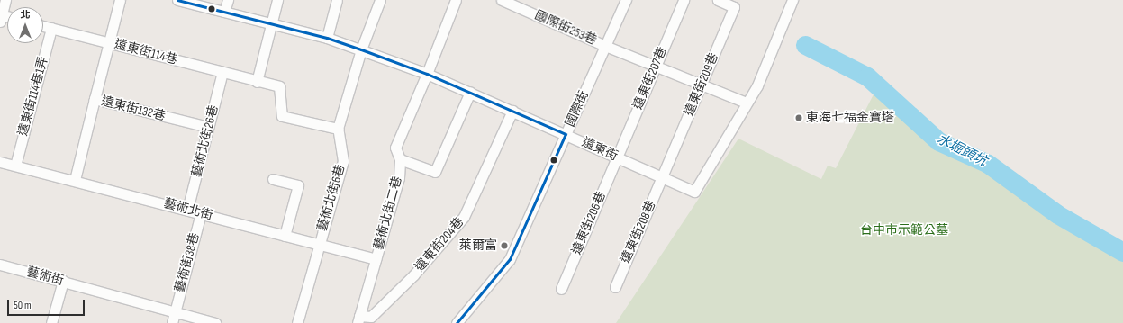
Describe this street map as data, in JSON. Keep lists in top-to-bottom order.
{
  "streets": {
    "street": [
      "國際街253巷",
      "遠東街114巷",
      "遠東街207巷",
      "遠東街209巷",
      "遠東街114巷1弄",
      "遠東街132巷",
      "國際街",
      "藝術北街26巷",
      "遠東街",
      "藝術北街6巷",
      "藝術北街",
      "藝術北街二巷",
      "遠東街206巷",
      "遠東街208巷",
      "遠東街204巷",
      "藝術街38巷",
      "藝術街"
    ]
  },
  "crossings": [
    ["國際街253巷", "遠東街207巷"],
    ["國際街253巷", "遠東街209巷"],
    ["國際街253巷", "國際街"],
    ["國際街253巷", "遠東街"],
    ["遠東街114巷", "遠東街114巷1弄"],
    ["遠東街114巷", "遠東街132巷"],
    ["遠東街114巷", "藝術北街26巷"],
    ["遠東街114巷", "藝術北街6巷"],
    ["遠東街207巷", "遠東街"],
    ["遠東街207巷", "遠東街206巷"],
    ["遠東街209巷", "遠東街"],
    ["遠東街209巷", "遠東街208巷"],
    ["遠東街114巷1弄", "藝術北街"],
    ["遠東街132巷", "藝術北街26巷"],
    ["國際街", "遠東街"],
    ["藝術北街26巷", "藝術北街"],
    ["遠東街", "藝術北街二巷"],
    ["遠東街", "遠東街206巷"],
    ["遠東街", "遠東街208巷"],
    ["遠東街", "遠東街204巷"],
    ["藝術北街6巷", "藝術北街"],
    ["藝術北街", "藝術北街二巷"],
    ["藝術北街", "藝術街38巷"],
    ["藝術北街二巷", "遠東街204巷"],
    ["藝術街38巷", "藝術街"]
  ],
  "water": ["水堀頭坑"],
  "parks": ["台中市示範公墓"],
  "places": ["東海七福金寶塔", "萊爾富"],
  "scale_bar": "50 m",
  "north": "top"
}
